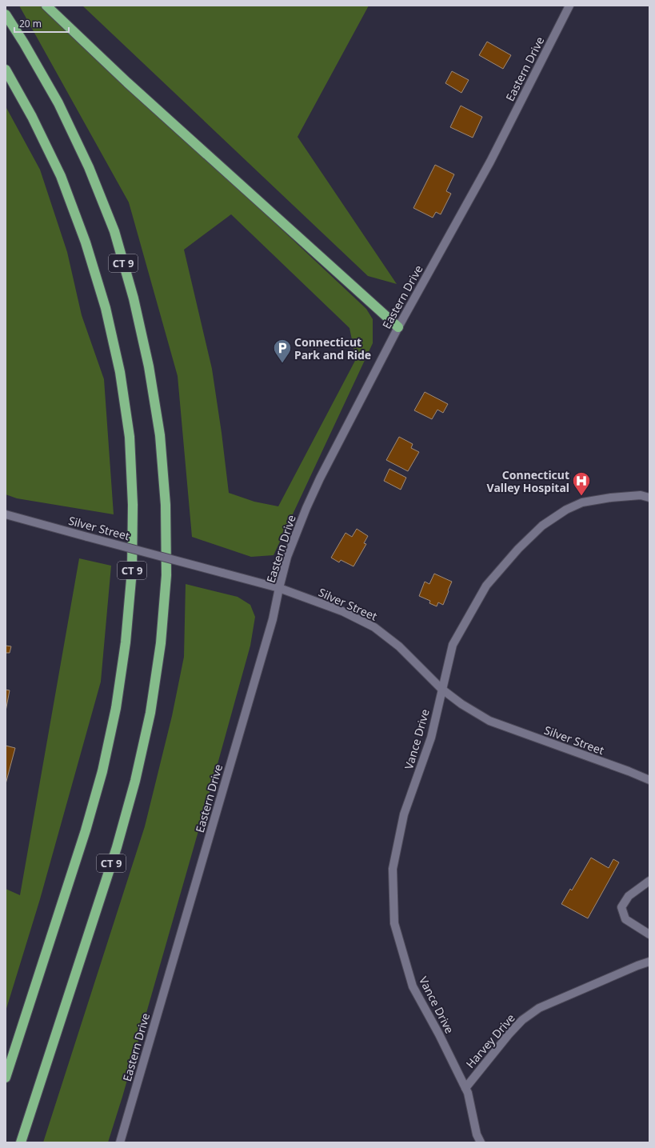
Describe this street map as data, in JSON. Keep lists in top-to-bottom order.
{
  "streets": {
    "highway": ["CT 9"],
    "street": [
      "Eastern Drive",
      "Silver Street",
      "Vance Drive",
      "Harvey Drive"
    ]
  },
  "crossings": [
    ["Eastern Drive", "Silver Street"],
    ["Silver Street", "Vance Drive"],
    ["Vance Drive", "Harvey Drive"]
  ],
  "places": {
    "parking": ["Connecticut Park and Ride"],
    "hospital": ["Connecticut Valley Hospital"]
  },
  "scale_bar": "20 m"
}
